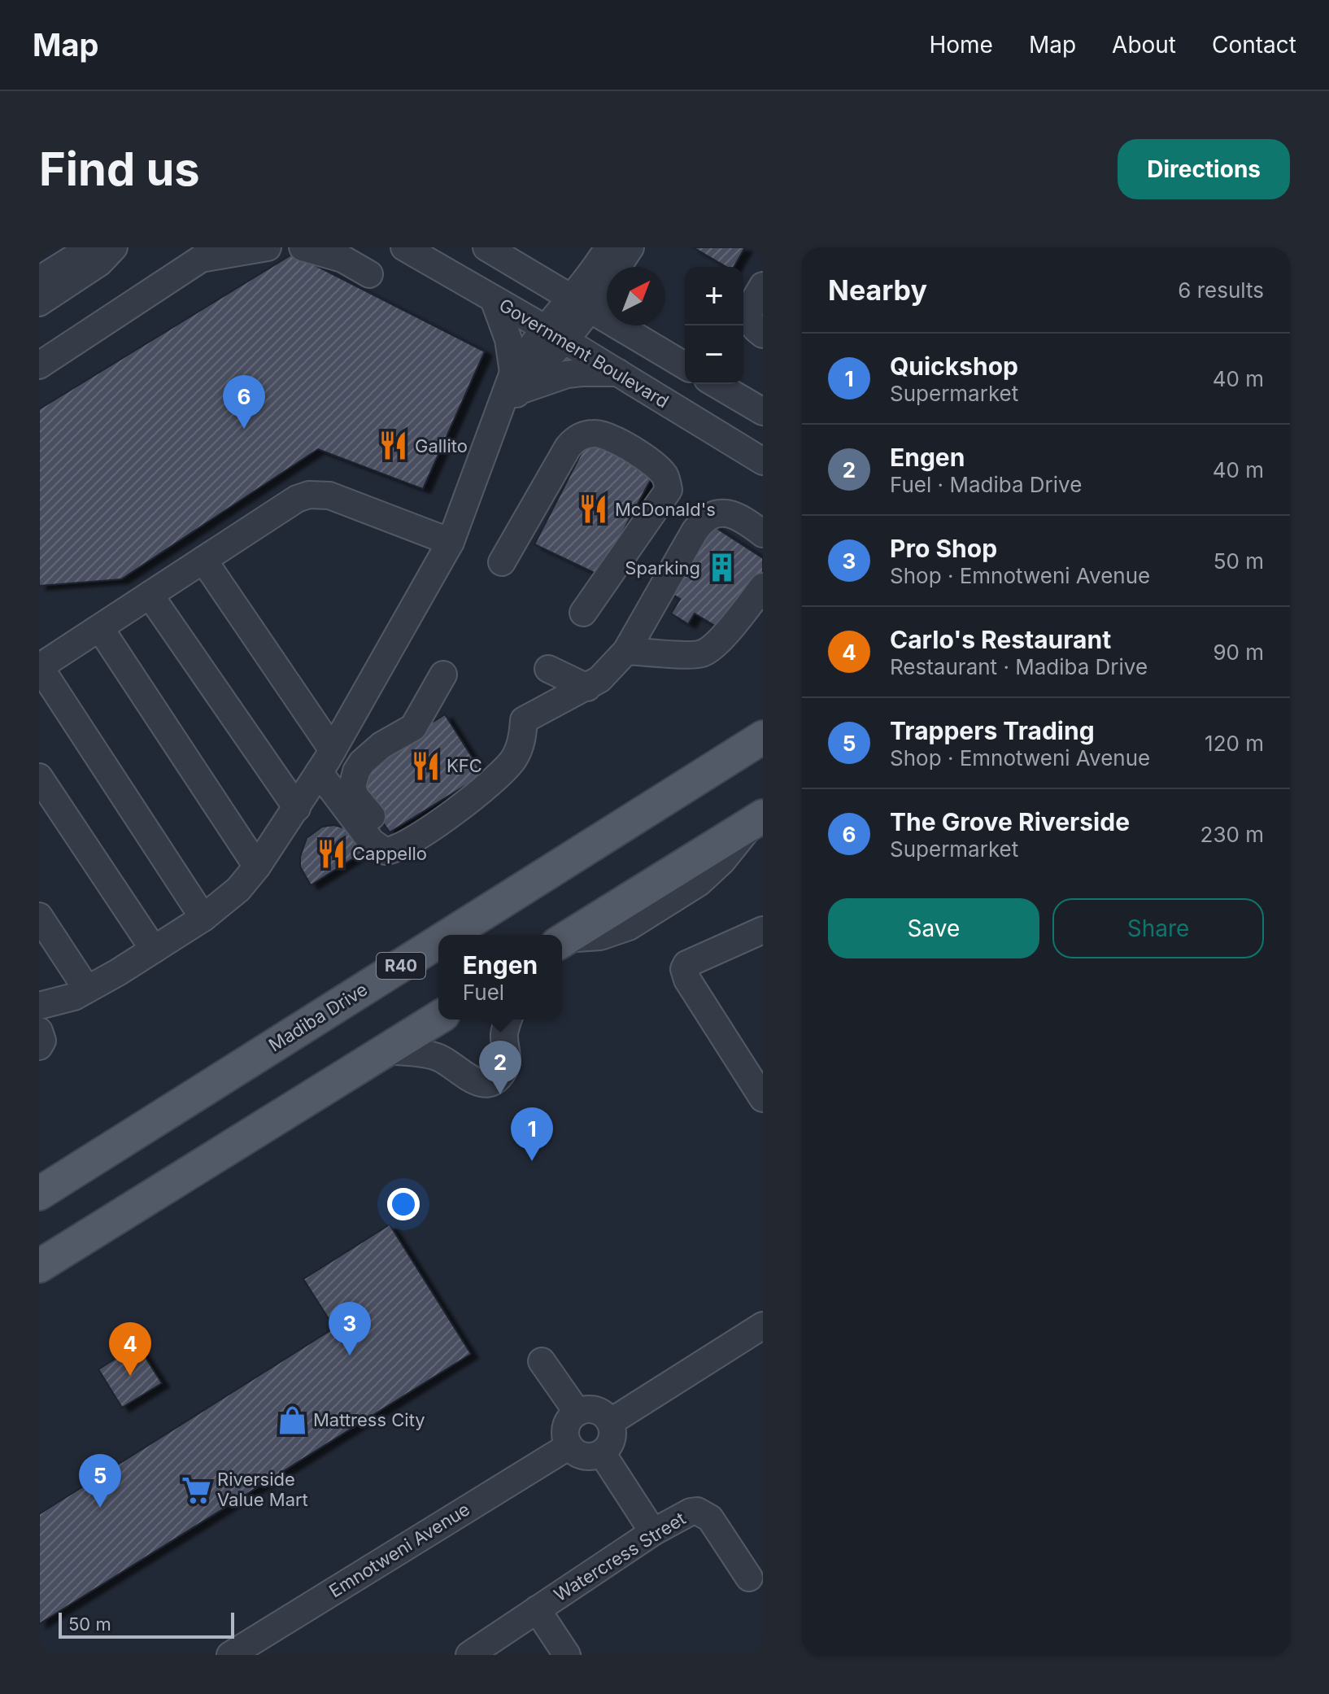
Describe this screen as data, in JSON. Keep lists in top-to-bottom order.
{
  "streets": {
    "main road": ["R40", "Madiba Drive"],
    "street": ["Government Boulevard", "Emnotweni Avenue", "Watercress Street"]
  },
  "places": {
    "restaurant": [
      "Gallito",
      "McDonald's",
      "KFC",
      "Cappello"
    ],
    "building": ["Sparking"],
    "shop": ["Mattress City"],
    "supermarket": ["Riverside Value Mart"]
  },
  "scale_bar": "50 m",
  "north": "top right",
  "page": {
    "header": "Map",
    "nav": [
      "Home",
      "Map",
      "About",
      "Contact"
    ],
    "buttons": [
      "Directions",
      ["Save", "Share"]
    ],
    "title": "Find us",
    "heading": ["Nearby", "6 results"],
    "map_buttons": ["+", "−"],
    "list": [
      {
        "mark": "1",
        "name": "Quickshop",
        "note": "Supermarket",
        "value": "40 m"
      },
      {
        "mark": "2",
        "name": "Engen",
        "note": "Fuel · Madiba Drive",
        "value": "40 m"
      },
      {
        "mark": "3",
        "name": "Pro Shop",
        "note": "Shop · Emnotweni Avenue",
        "value": "50 m"
      },
      {
        "mark": "4",
        "name": "Carlo's Restaurant",
        "note": "Restaurant · Madiba Drive",
        "value": "90 m"
      },
      {
        "mark": "5",
        "name": "Trappers Trading",
        "note": "Shop · Emnotweni Avenue",
        "value": "120 m"
      },
      {
        "mark": "6",
        "name": "The Grove Riverside",
        "note": "Supermarket",
        "value": "230 m"
      }
    ],
    "pins": [
      "6",
      "2",
      "1",
      "3",
      "4",
      "5"
    ],
    "popup": ["Engen", "Fuel"],
    "scale": "50 m"
  }
}
